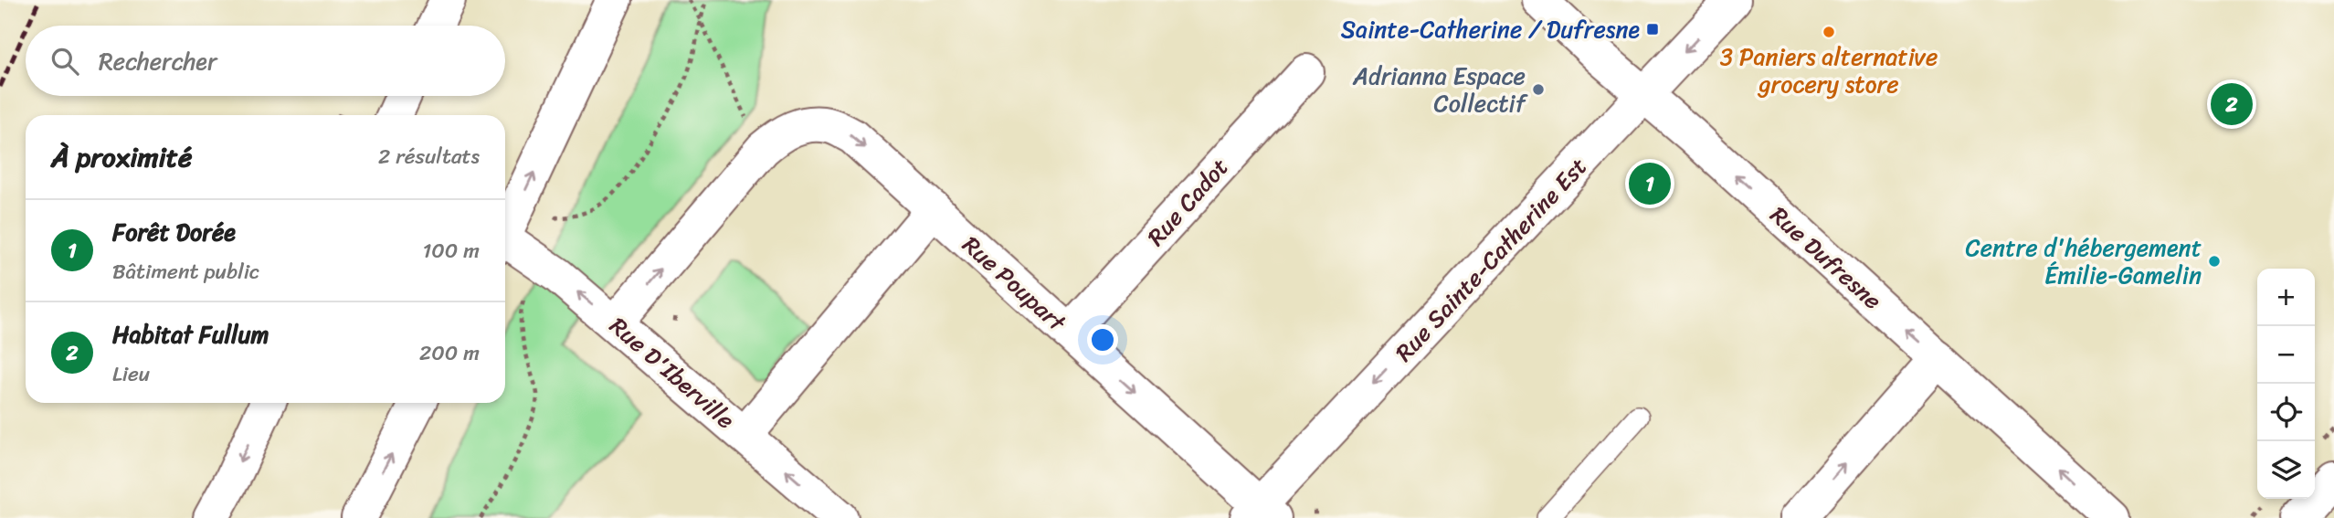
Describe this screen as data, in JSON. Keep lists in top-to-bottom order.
{
  "streets": {
    "street": [
      "Rue Cadot",
      "Rue Dufresne",
      "Rue Sainte-Catherine Est",
      "Rue Poupart",
      "Rue D'Iberville"
    ]
  },
  "crossings": [
    ["Rue Cadot", "Rue Poupart"],
    ["Rue Dufresne", "Rue Sainte-Catherine Est"],
    ["Rue Sainte-Catherine Est", "Rue Poupart"],
    ["Rue Poupart", "Rue D'Iberville"]
  ],
  "one_way": ["Rue Dufresne", "Rue Sainte-Catherine Est", "Rue D'Iberville"],
  "places": {
    "transit": ["Sainte-Catherine / Dufresne"],
    "other": ["3 Paniers alternative grocery store", "Adrianna Espace Collectif", "Centre d'hébergement Émilie-Gamelin"]
  },
  "page": {
    "search": "Rechercher",
    "pins": ["2", "1"],
    "heading": ["À proximité", "2 résultats"],
    "list": [
      {
        "mark": "1",
        "name": "Forêt Dorée",
        "note": "Bâtiment public",
        "value": "100 m"
      },
      {
        "mark": "2",
        "name": "Habitat Fullum",
        "note": "Lieu",
        "value": "200 m"
      }
    ],
    "map_buttons": ["+", "−"]
  }
}
